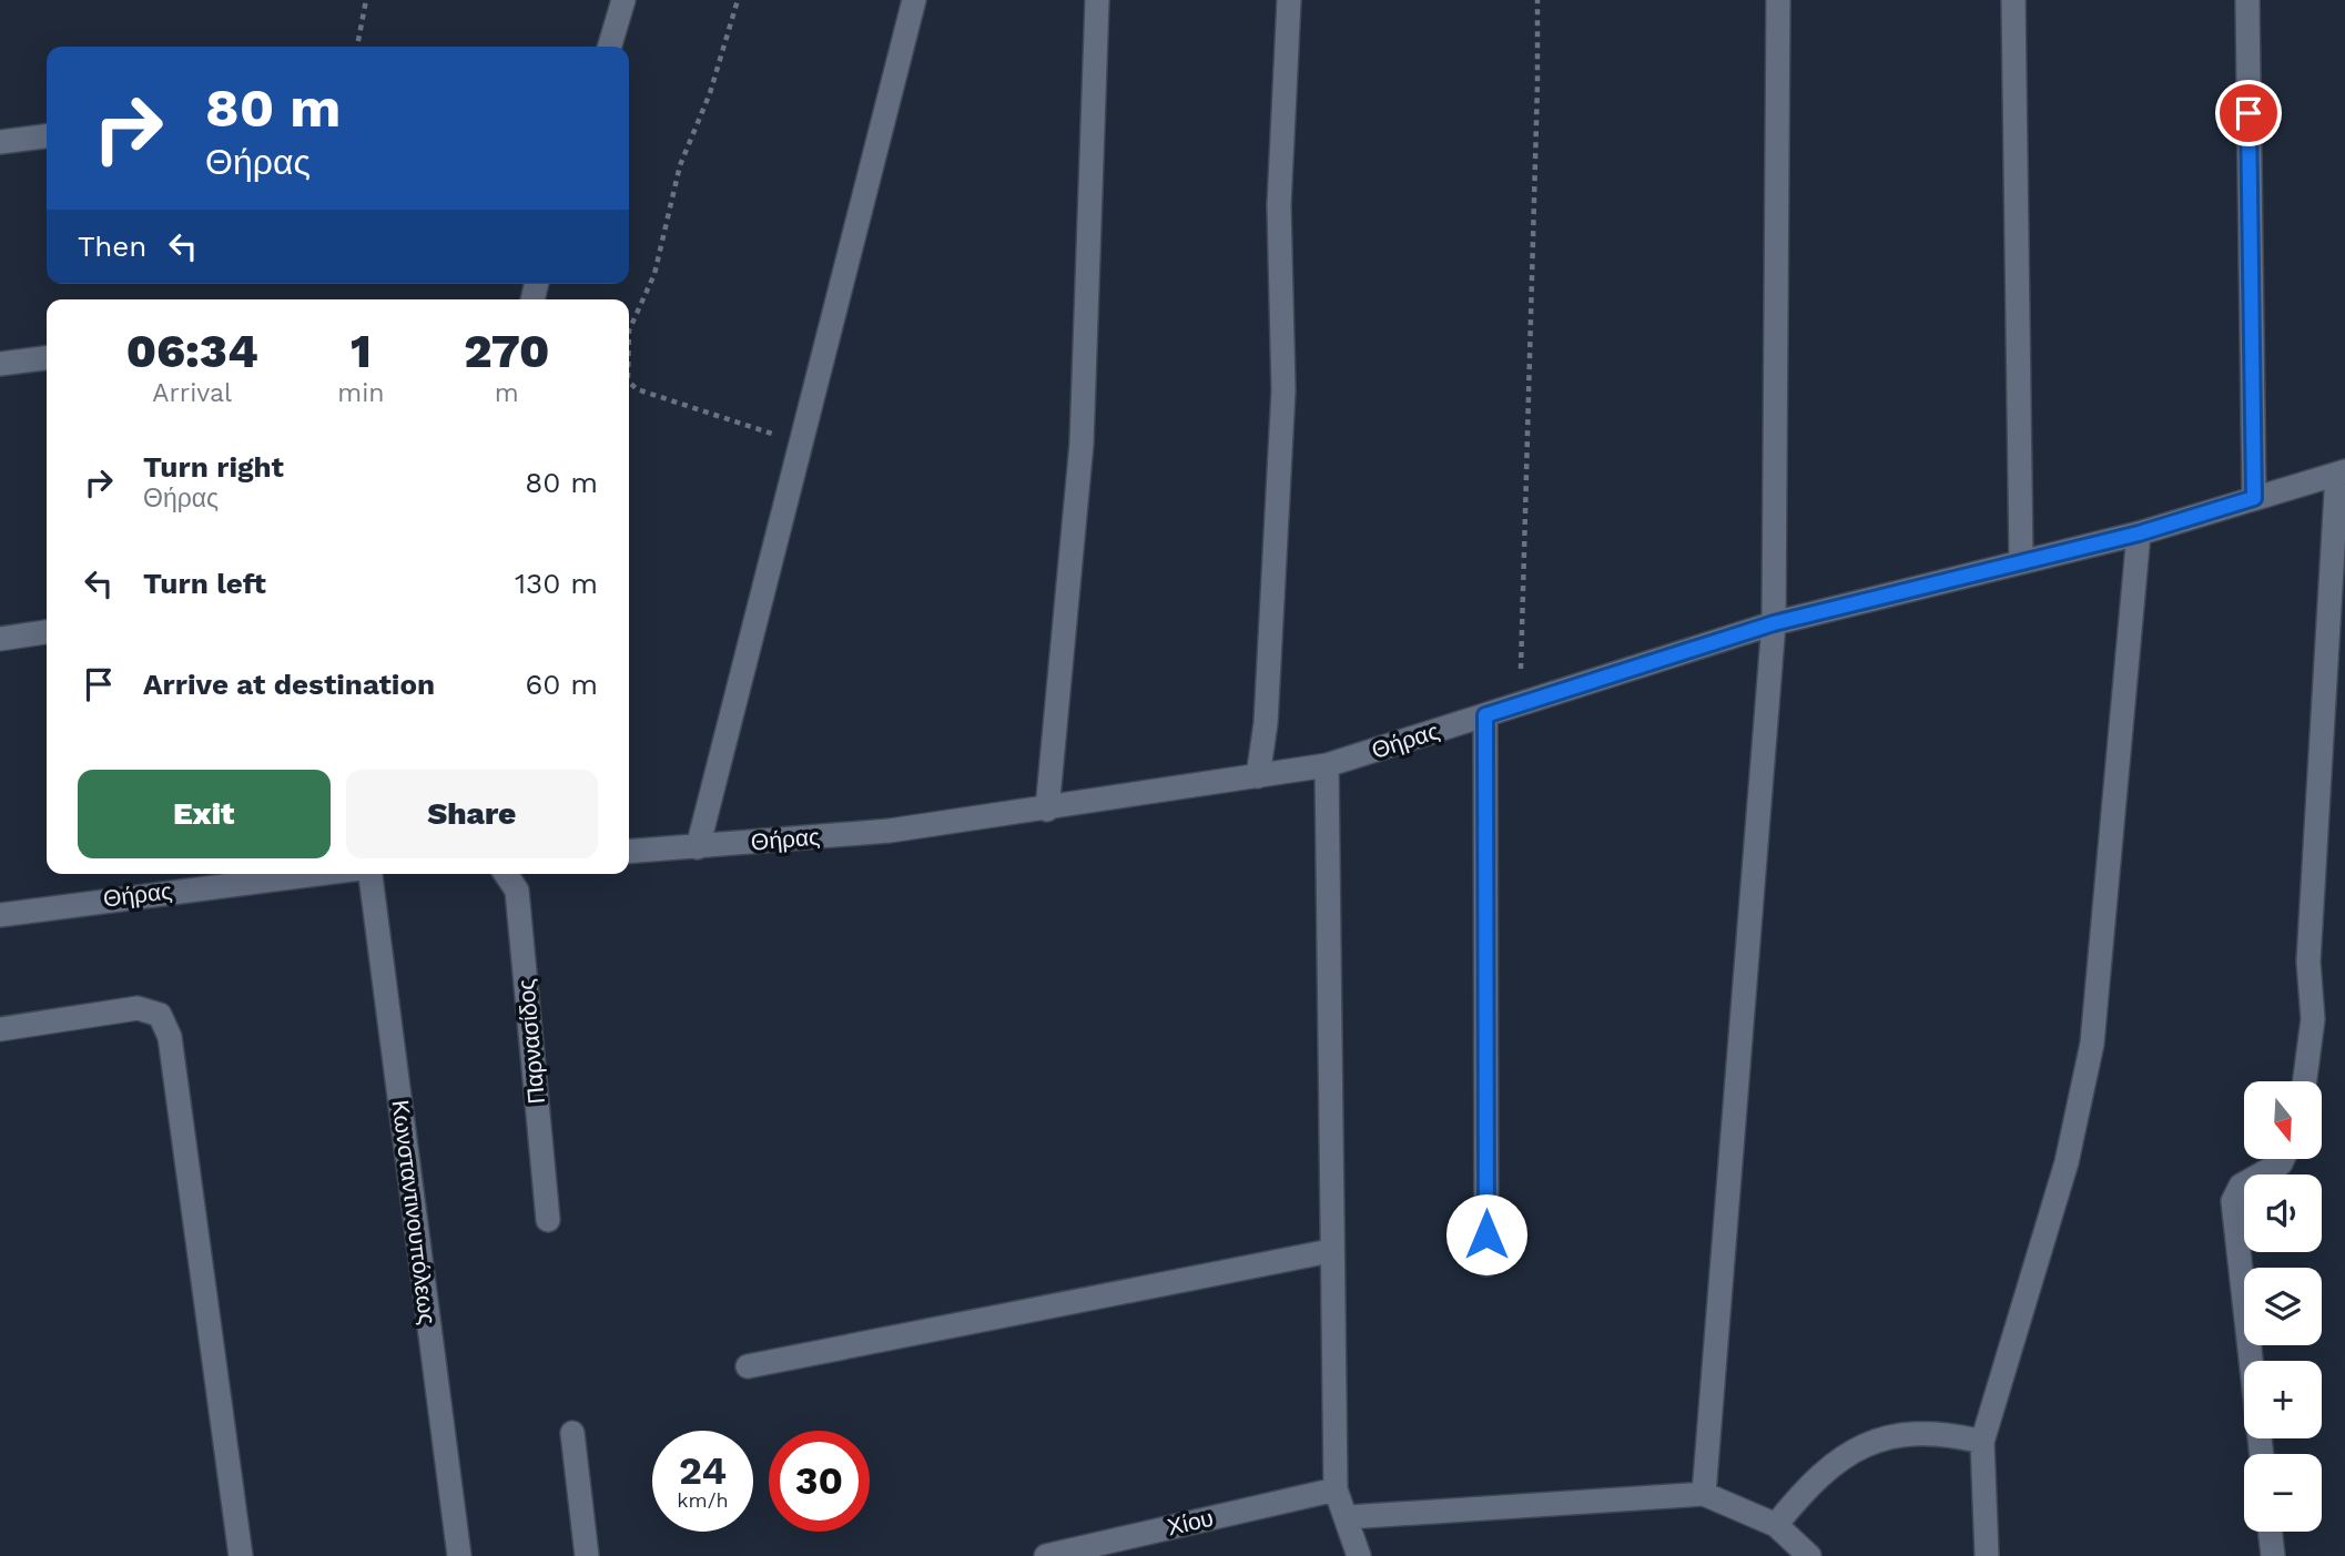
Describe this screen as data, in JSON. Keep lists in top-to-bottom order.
{
  "streets": {
    "street": [
      "Θήρας",
      "Παρνασίδος",
      "Κωνσταντινουπόλεως",
      "Χίου"
    ]
  },
  "north": "bottom",
  "page": {
    "turn": ["80 m", "Θήρας"],
    "then": "Then",
    "eta": [
      "06:34",
      "Arrival",
      "1",
      "min",
      "270",
      "m"
    ],
    "list": [
      {
        "name": "Turn right",
        "note": "Θήρας",
        "value": "80 m"
      },
      {
        "name": "Turn left",
        "value": "130 m"
      },
      {
        "name": "Arrive at destination",
        "value": "60 m"
      }
    ],
    "buttons": ["Exit", "Share"],
    "map_buttons": ["+", "−"],
    "speed": "24 km/h",
    "limit": "30"
  }
}
